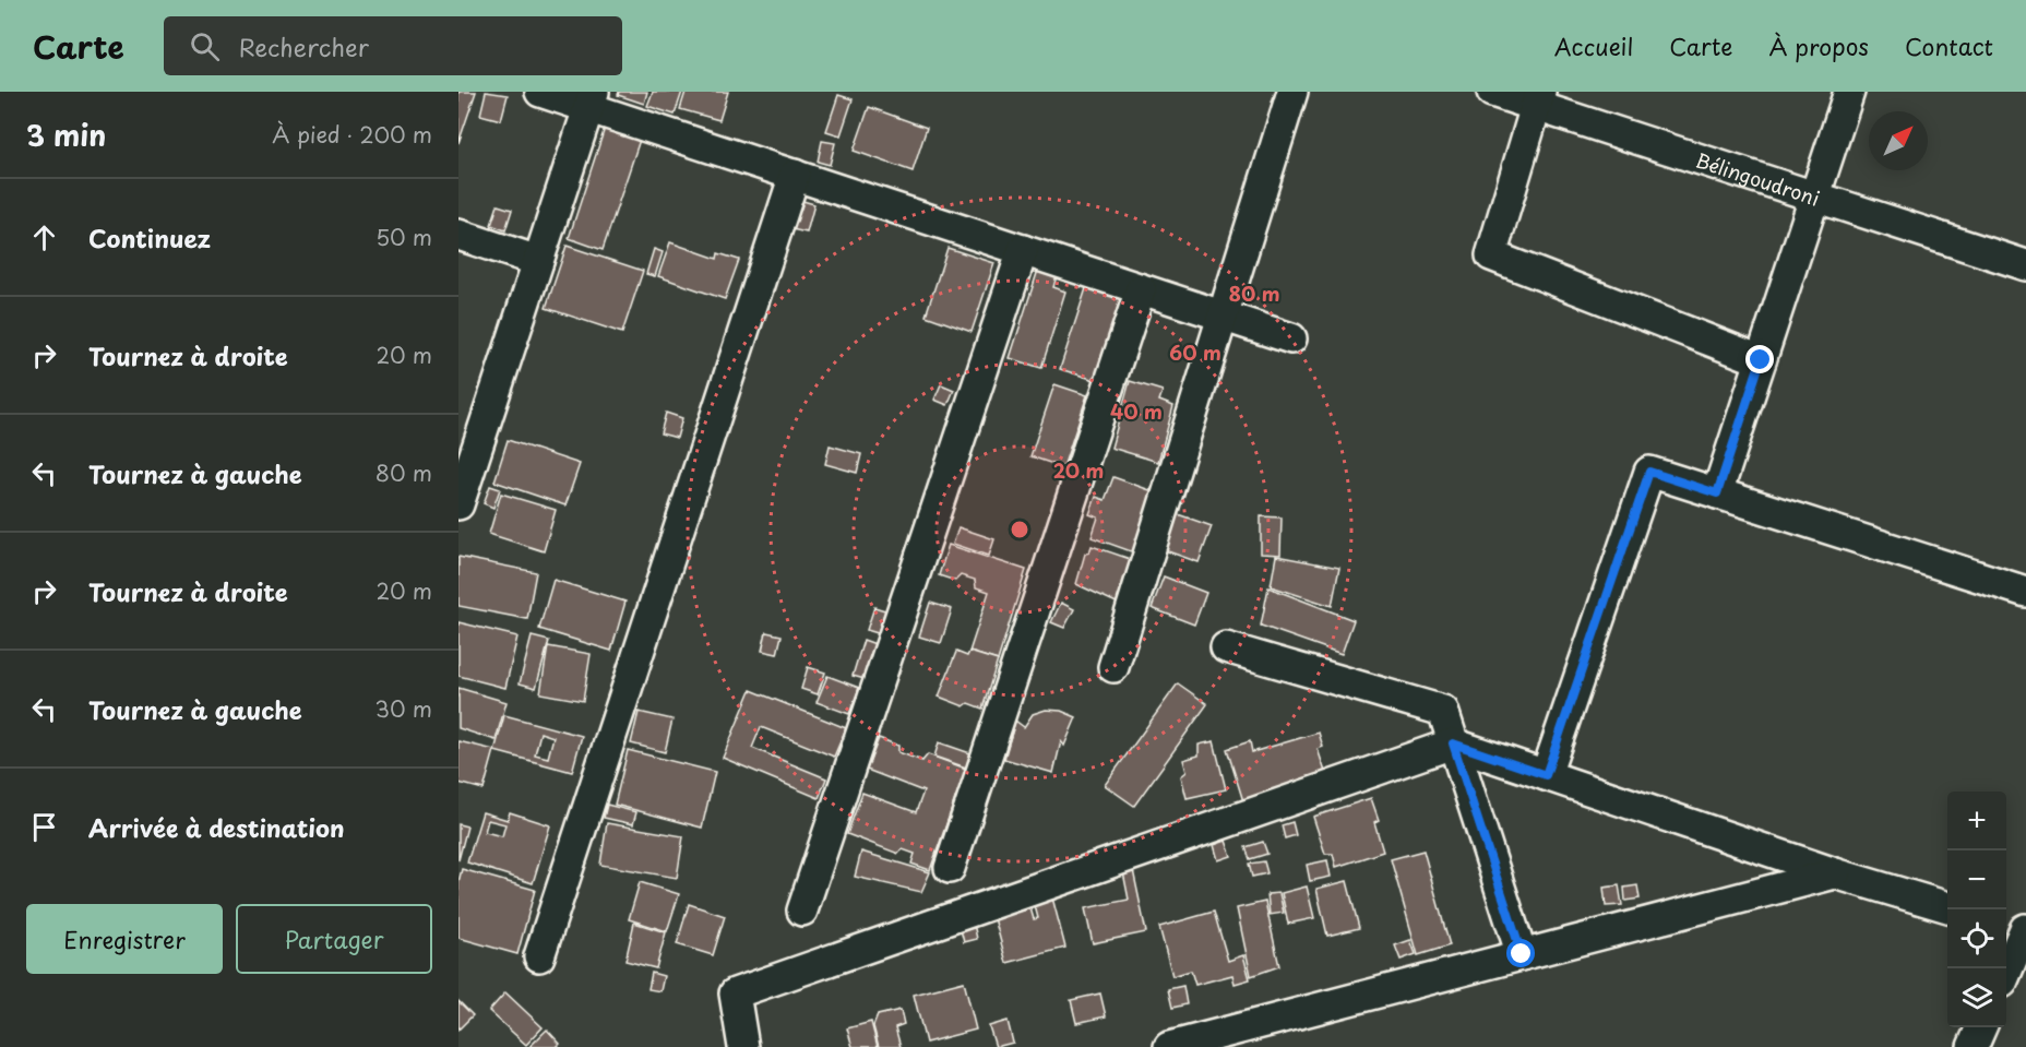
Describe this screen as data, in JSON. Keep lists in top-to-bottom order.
{
  "streets": {
    "street": ["Bélingoudroni"]
  },
  "north": "top right",
  "page": {
    "header": "Carte",
    "search": "Rechercher",
    "nav": [
      "Accueil",
      "Carte",
      "À propos",
      "Contact"
    ],
    "heading": ["3 min", "À pied · 200 m"],
    "list": [
      ["Continuez", "50 m"],
      ["Tournez à droite", "20 m"],
      ["Tournez à gauche", "80 m"],
      ["Tournez à droite", "20 m"],
      ["Tournez à gauche", "30 m"],
      "Arrivée à destination"
    ],
    "map_buttons": ["+", "−"],
    "buttons": ["Enregistrer", "Partager"]
  },
  "rings": [
    "80 m",
    "60 m",
    "40 m",
    "20 m"
  ]
}
